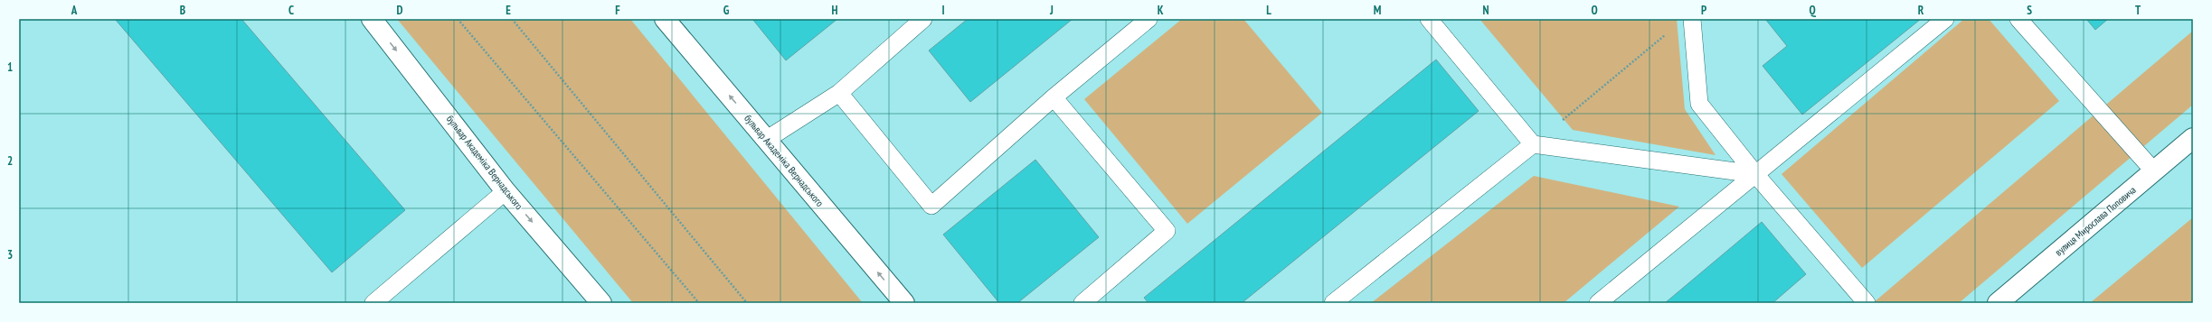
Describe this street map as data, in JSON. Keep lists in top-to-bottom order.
{
  "streets": {
    "main road": ["бульвар Академіка Вернадського", "вулиця Мирослава Поповича"]
  },
  "grid": {
    "columns": [
      "A",
      "B",
      "C",
      "D",
      "E",
      "F",
      "G",
      "H",
      "I",
      "J",
      "K",
      "L",
      "M",
      "N",
      "O",
      "P",
      "Q",
      "R",
      "S",
      "T"
    ],
    "rows": ["1", "2", "3"]
  }
}
